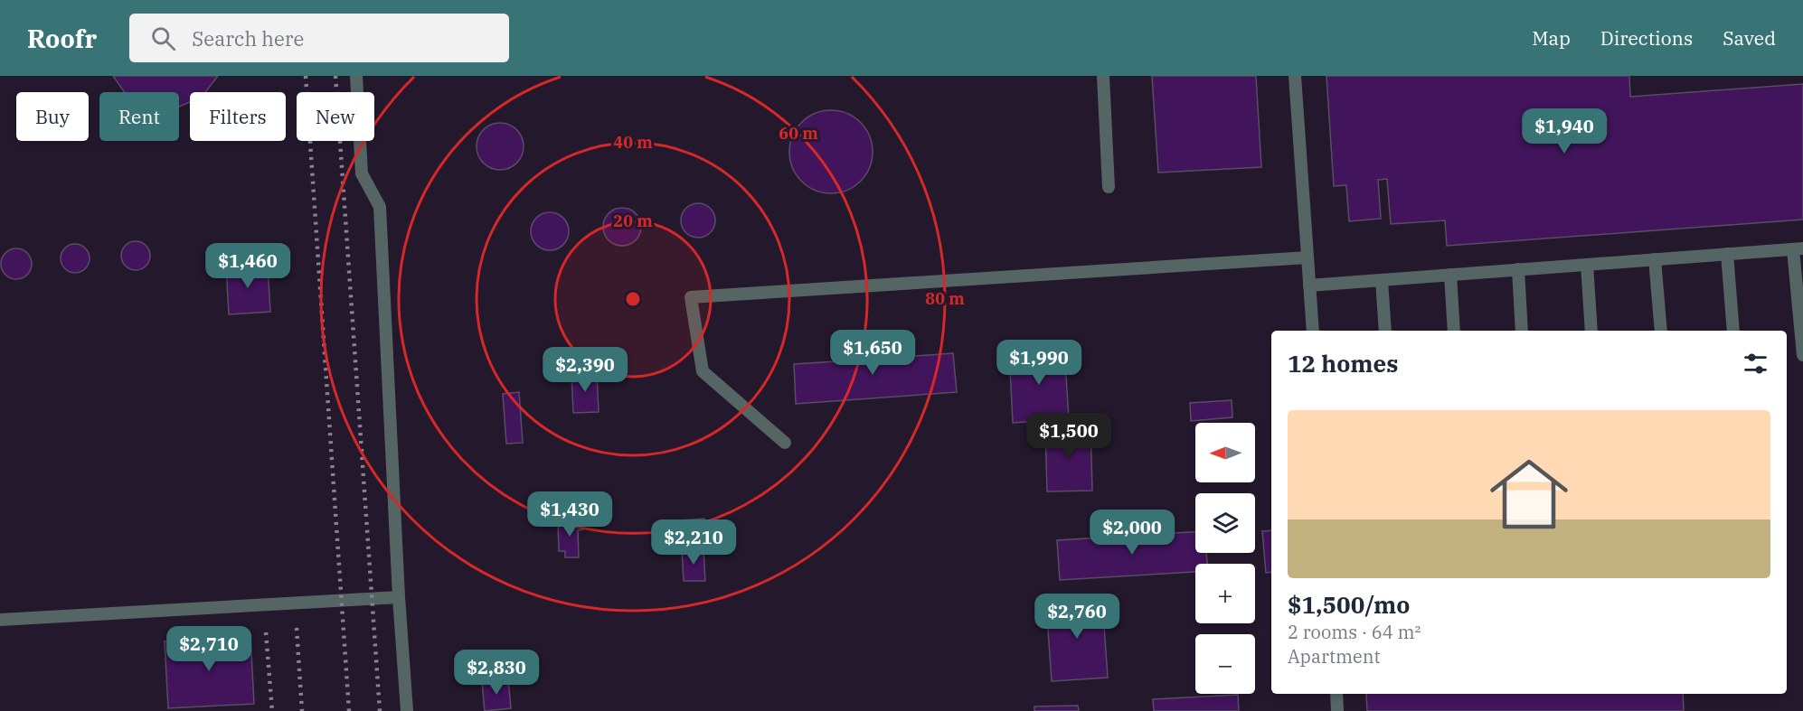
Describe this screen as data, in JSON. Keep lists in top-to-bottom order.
{
  "north": "left",
  "page": {
    "header": "Roofr",
    "search": "Search here",
    "nav": ["Map", "Directions", "Saved"],
    "chip": [
      "Buy",
      "Rent",
      "Filters",
      "New"
    ],
    "price": [
      "$1,940",
      "$1,460",
      "$1,650",
      "$1,990",
      "$2,390",
      "$1,500",
      "$1,430",
      "$2,000",
      "$2,210",
      "$2,760",
      "$2,710",
      "$2,830"
    ],
    "heading": "12 homes",
    "list": [
      {
        "name": "$1,500/mo",
        "note": "2 rooms · 64 m² · Apartment"
      }
    ],
    "map_buttons": ["+", "−"]
  },
  "rings": [
    "60 m",
    "40 m",
    "20 m",
    "80 m"
  ]
}
